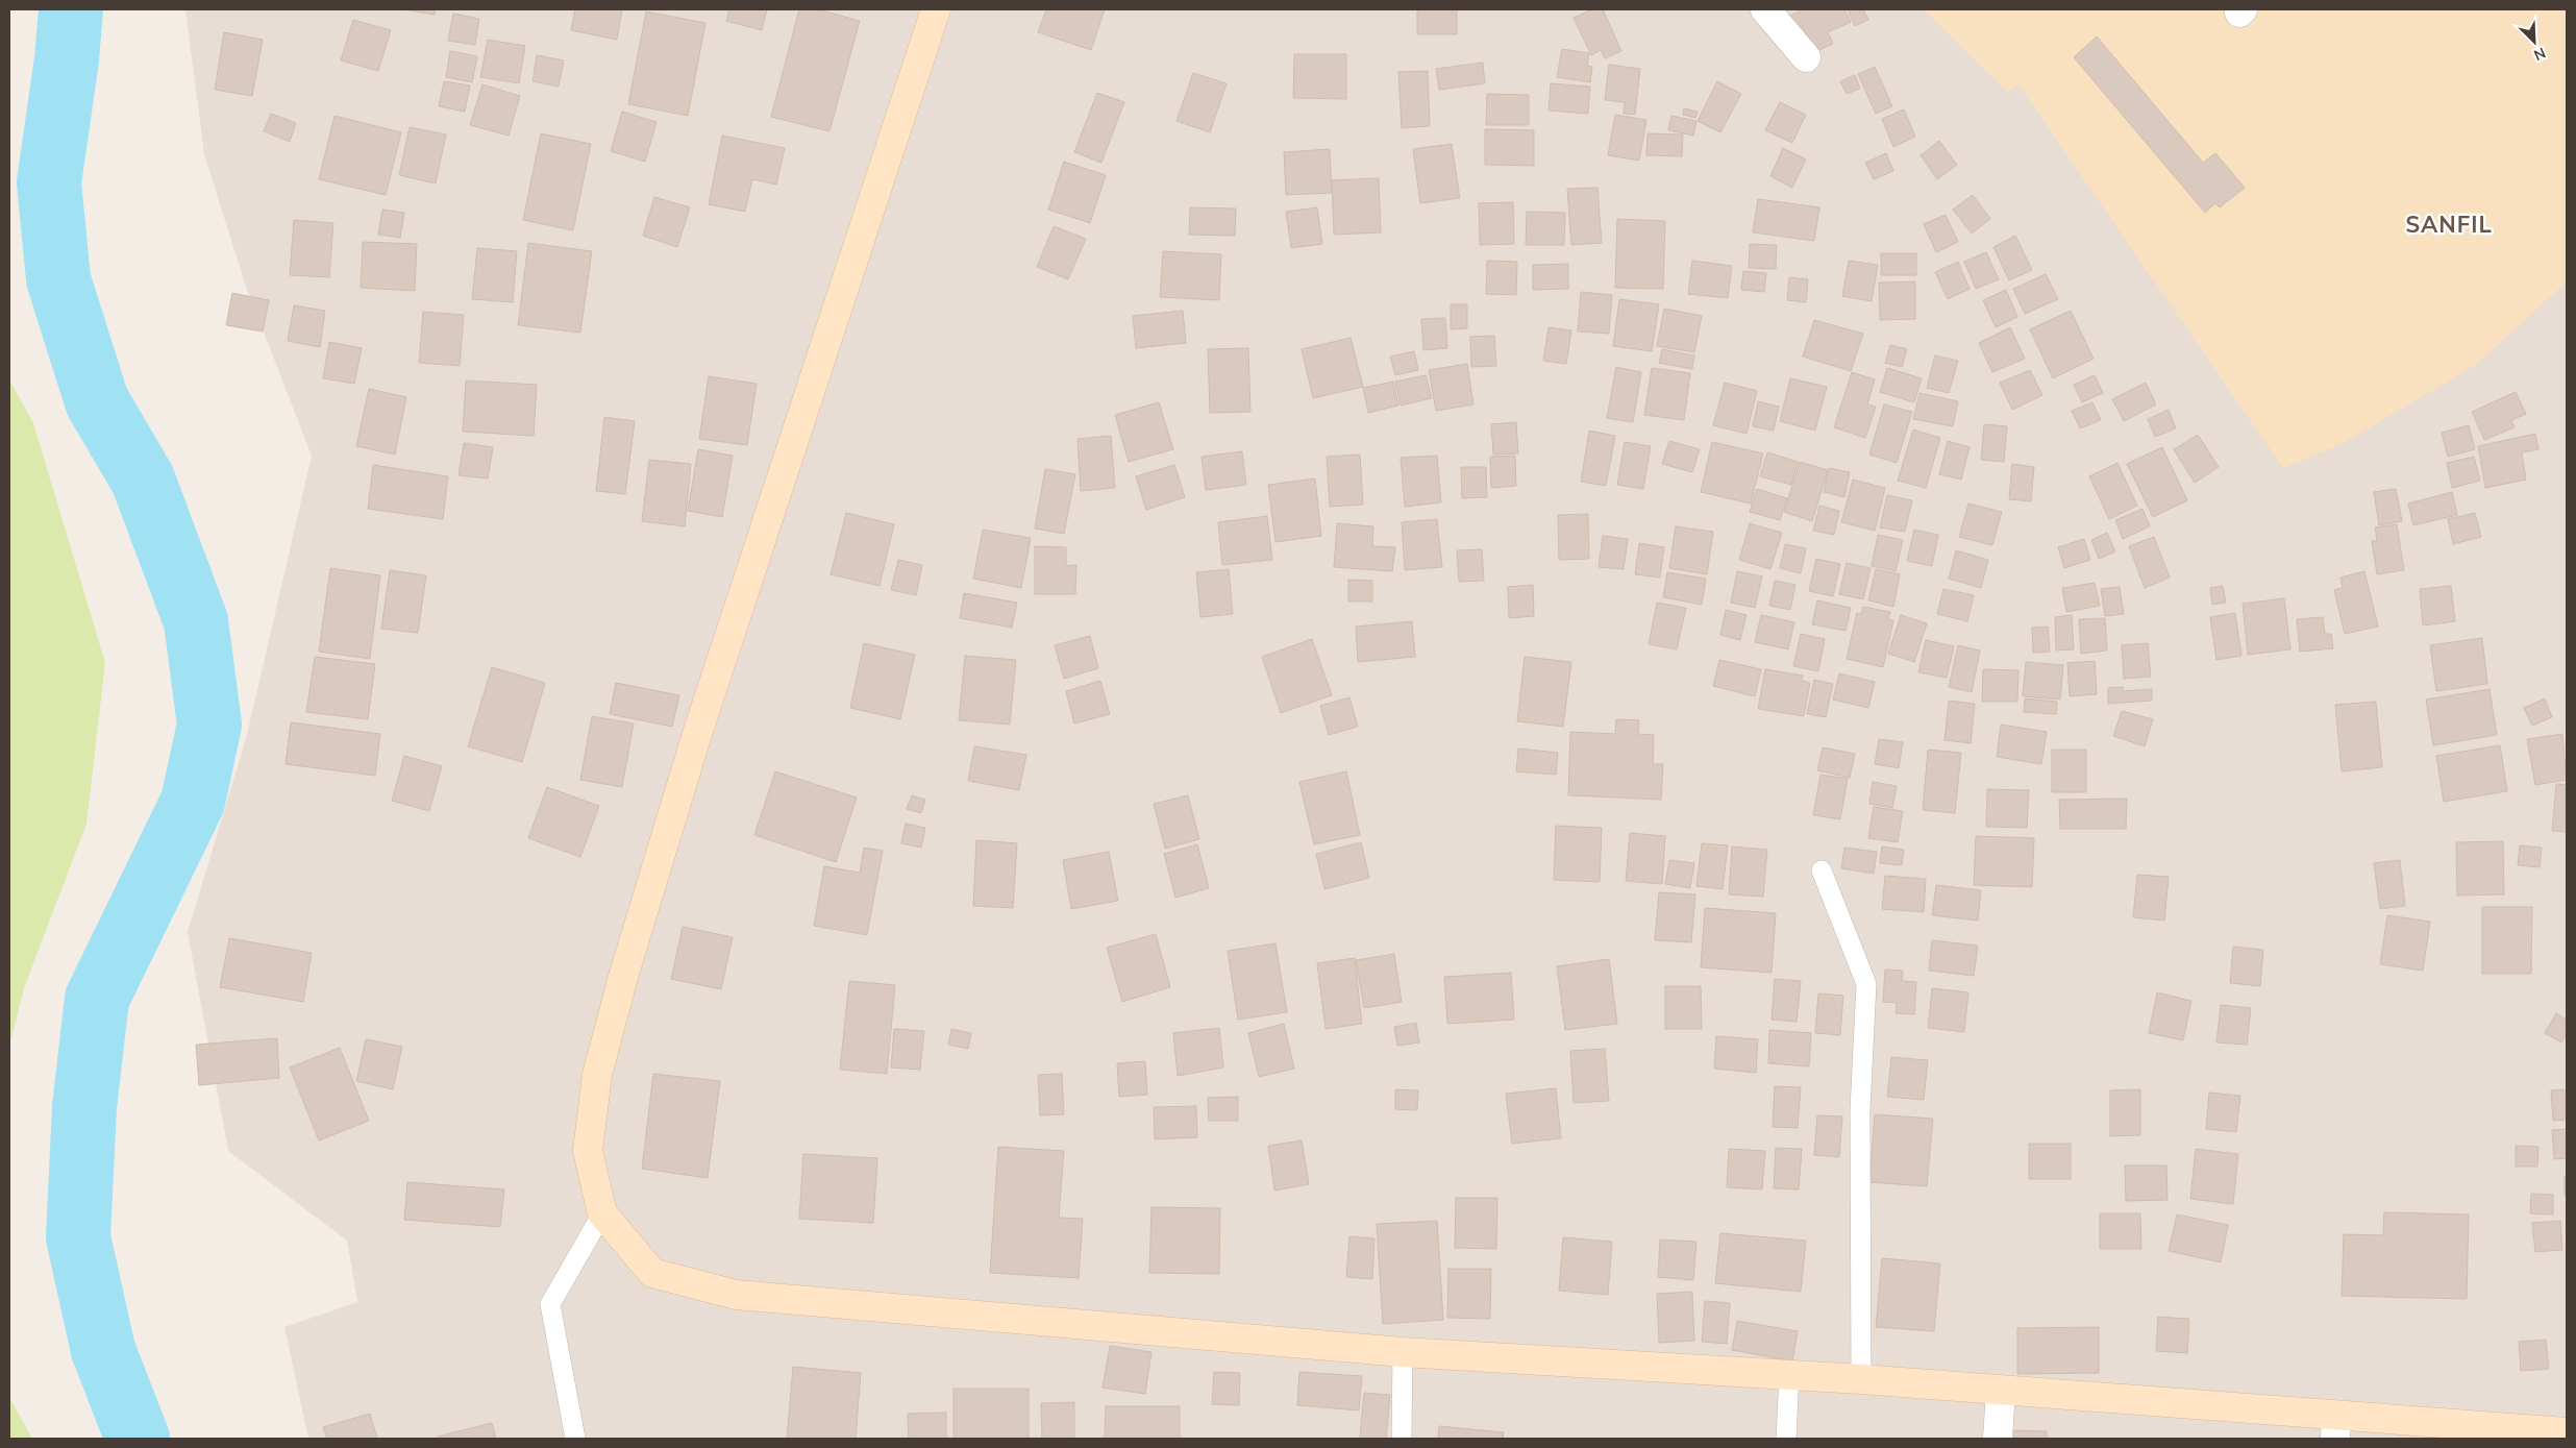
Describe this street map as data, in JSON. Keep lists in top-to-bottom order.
{
  "districts": ["SANFIL"],
  "north": "bottom right"
}
